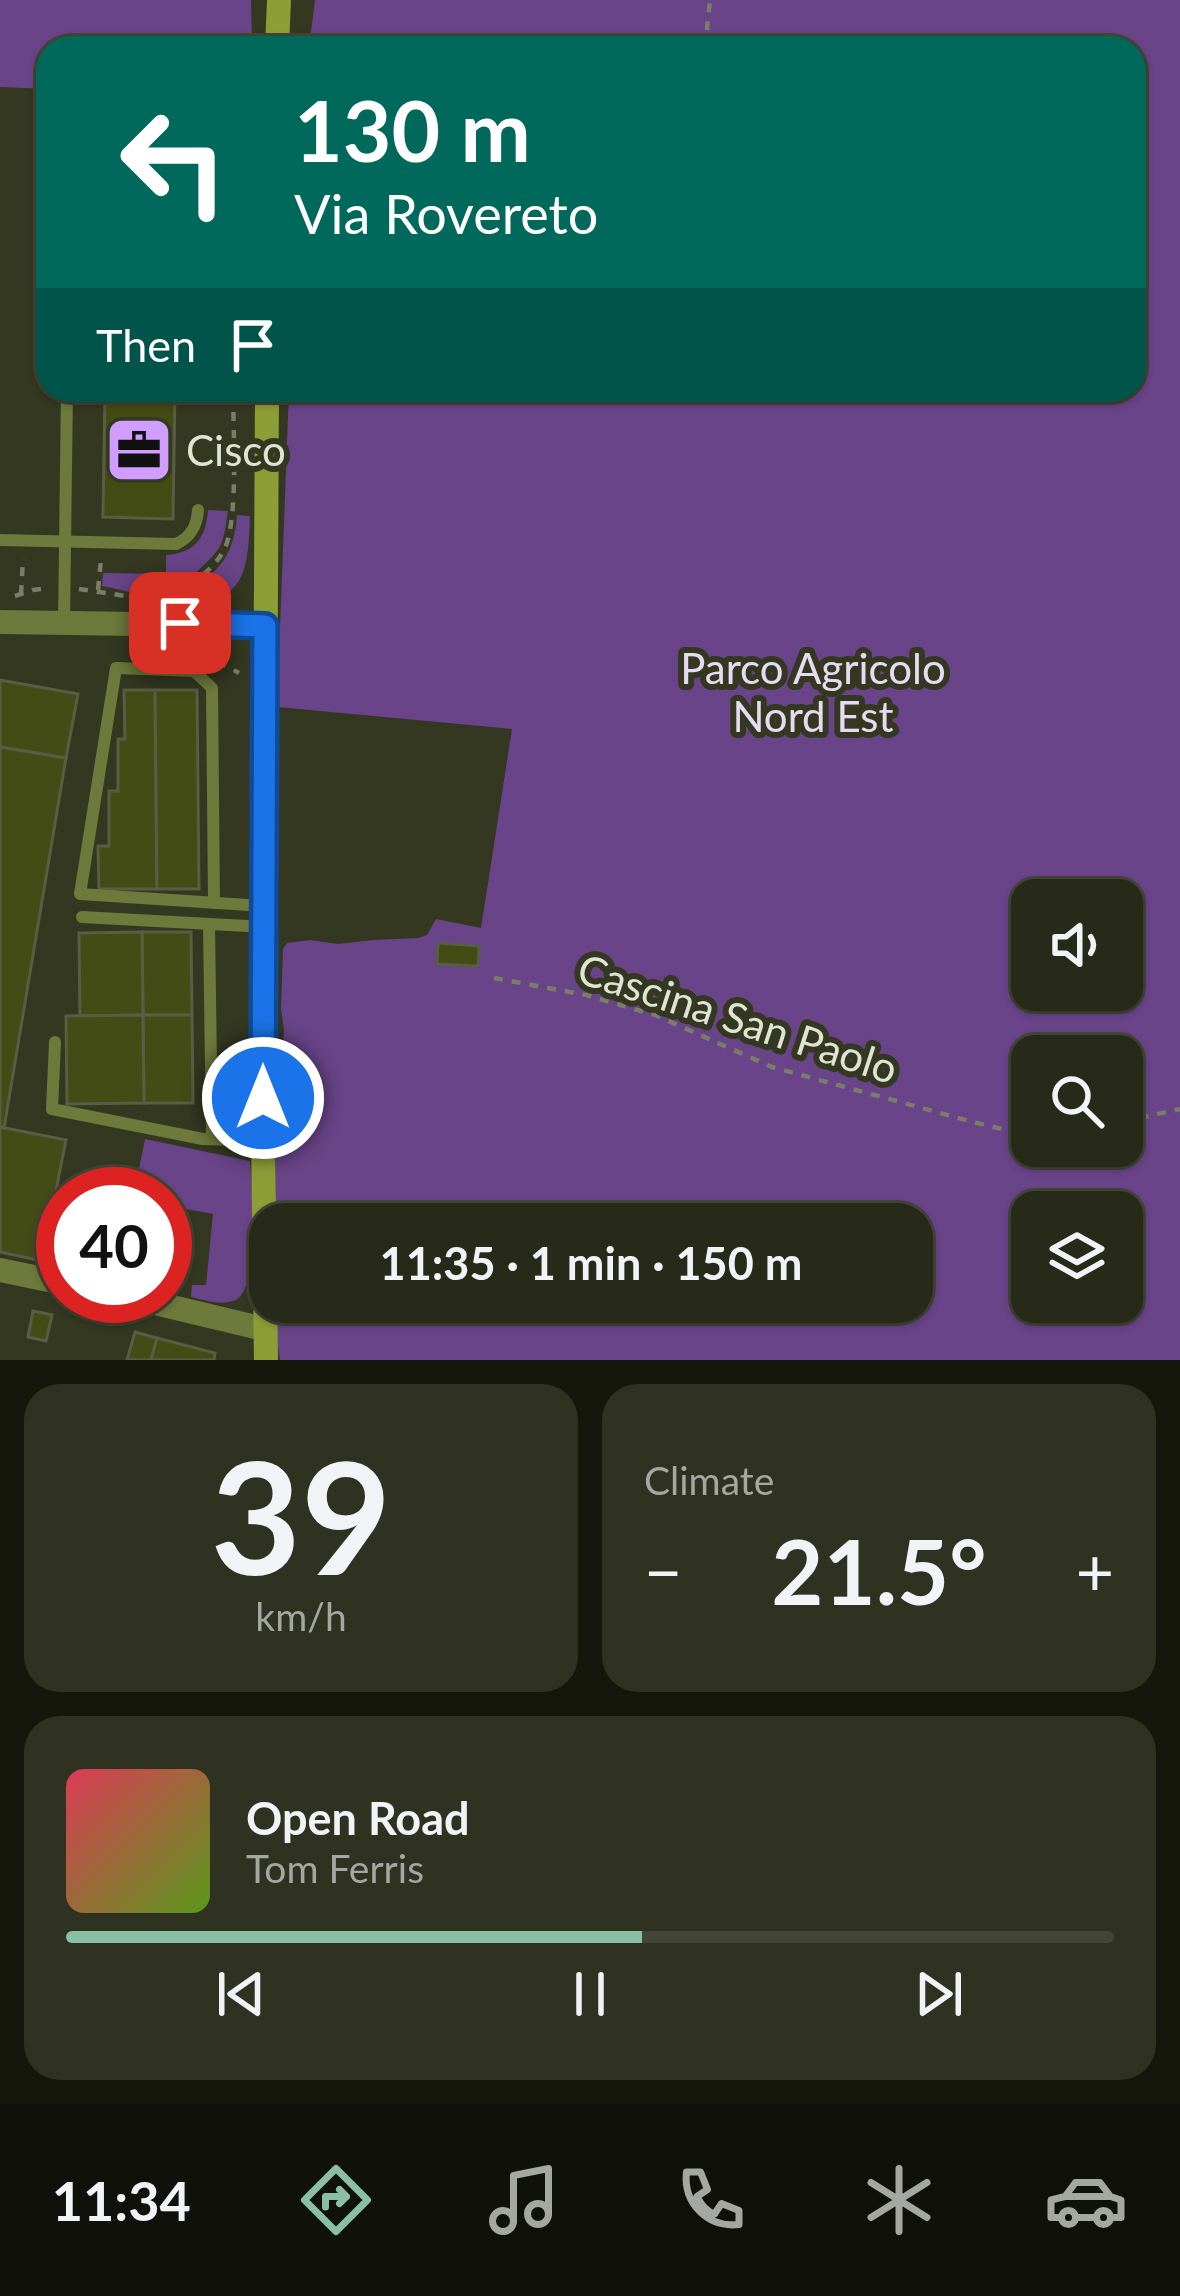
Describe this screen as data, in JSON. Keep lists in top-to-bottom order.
{
  "streets": {
    "path": ["Cascina San Paolo"]
  },
  "parks": ["Parco Agricolo Nord Est"],
  "places": {
    "office": ["Cisco"]
  },
  "page": {
    "turn": ["130 m", "Via Rovereto"],
    "then": "Then",
    "limit": "40",
    "trip": "11:35 · 1 min · 150 m",
    "tile": [
      ["39", "km/h"],
      "Climate"
    ],
    "heat": ["−", "21.5°", "+"],
    "song": ["Open Road", "Tom Ferris"],
    "tabs": "11:34"
  }
}
